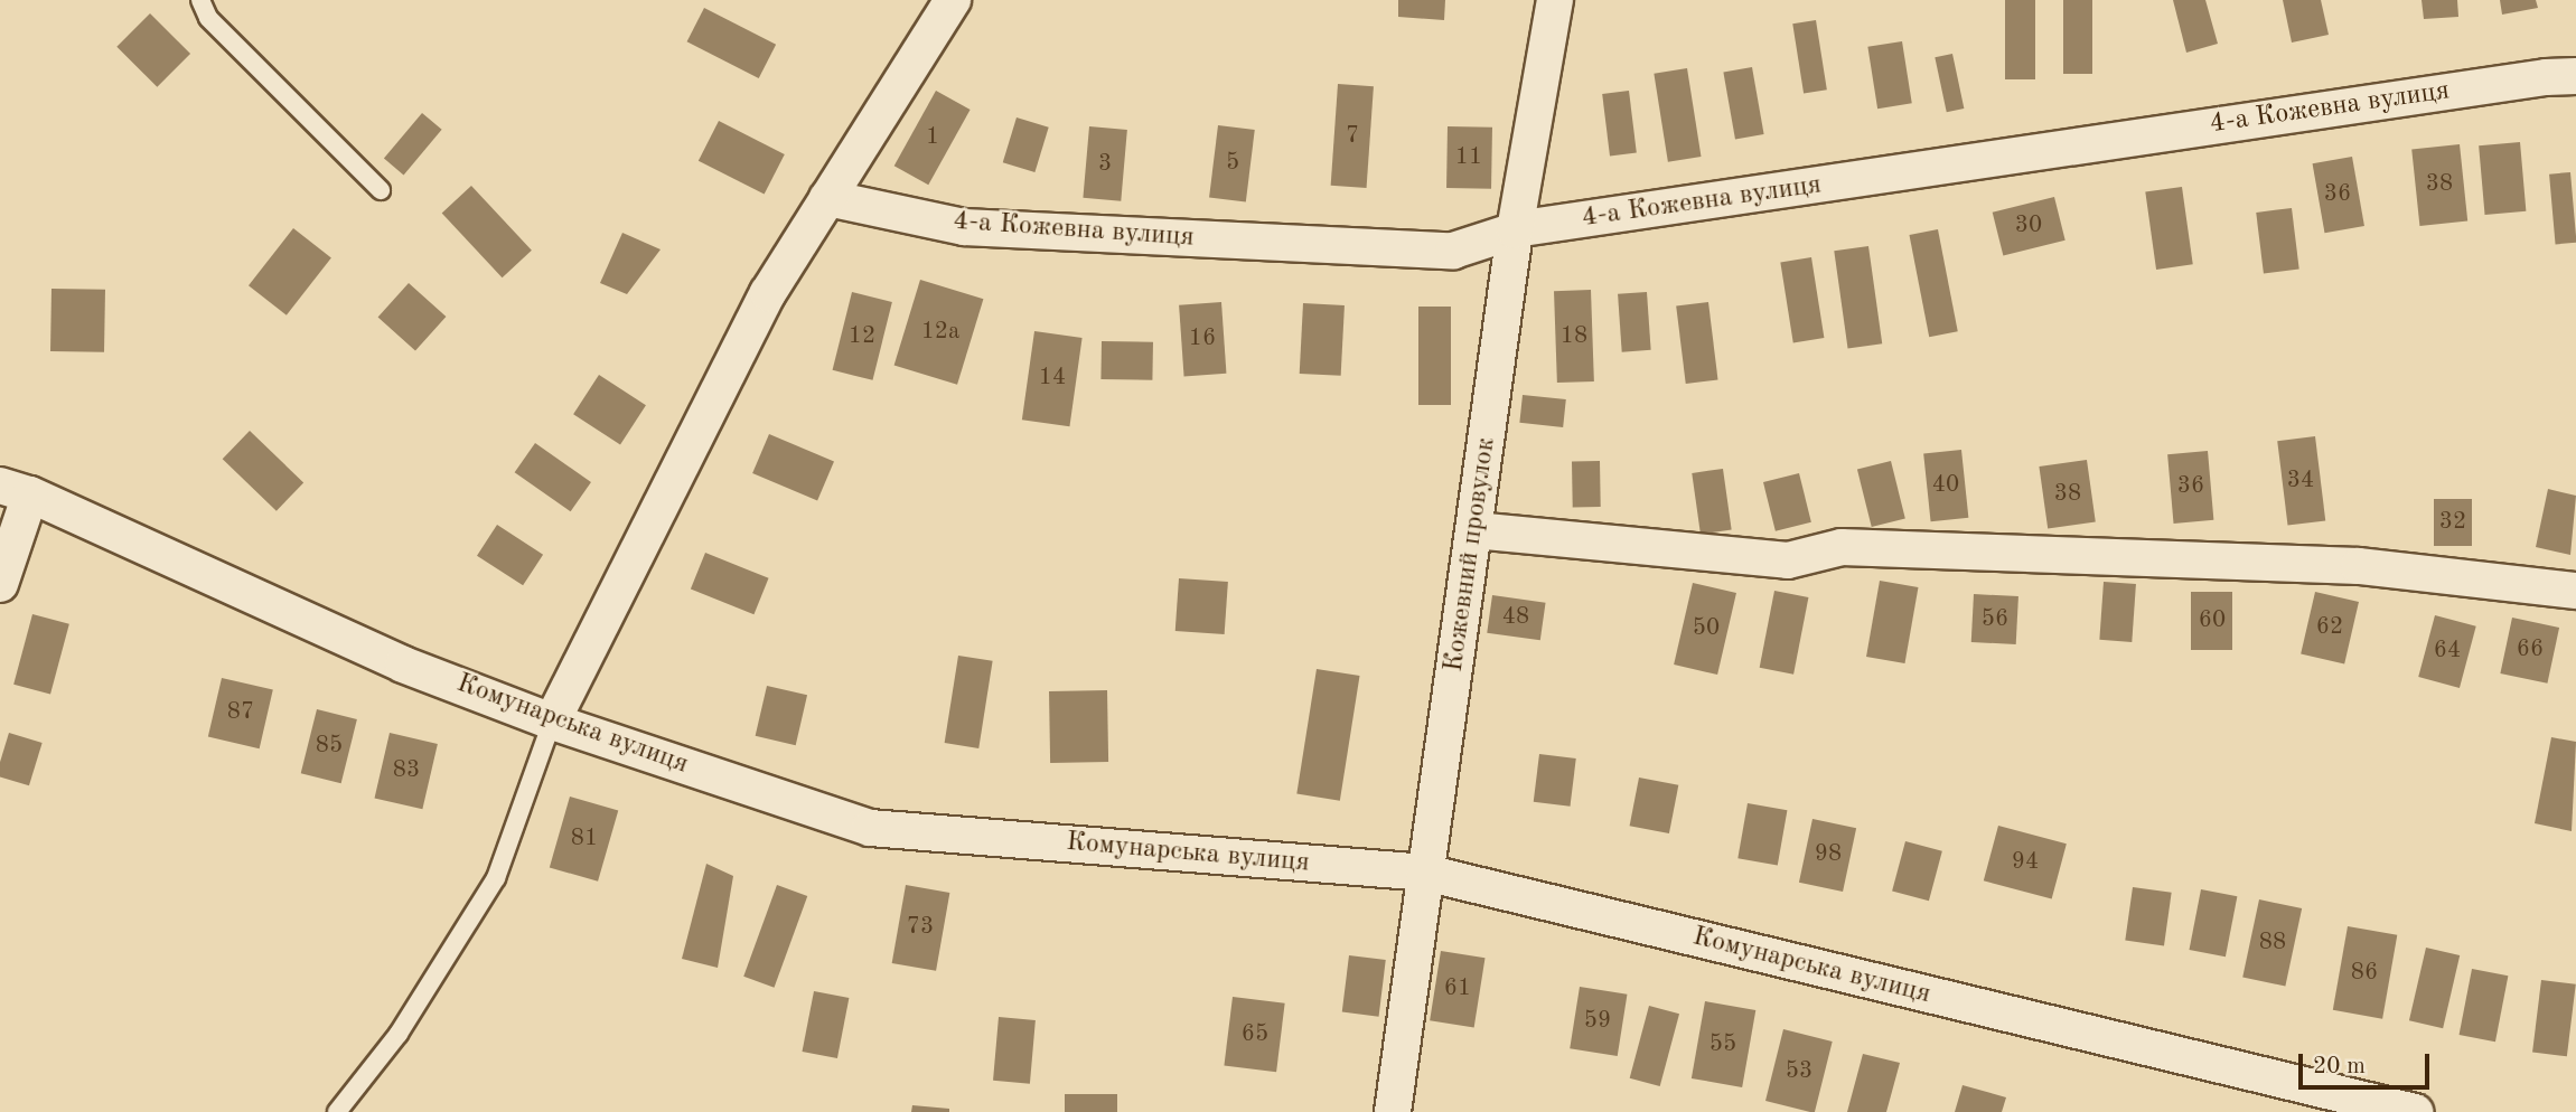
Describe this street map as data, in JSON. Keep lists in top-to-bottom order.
{
  "streets": {
    "street": ["4-а Кожевна вулиця", "Кожевний провулок", "Комунарська вулиця"]
  },
  "crossings": [
    ["4-а Кожевна вулиця", "Кожевний провулок"],
    ["Кожевний провулок", "Комунарська вулиця"]
  ],
  "house_numbers": [
    "7",
    "1",
    "11",
    "5",
    "3",
    "38",
    "36",
    "30",
    "12а",
    "12",
    "18",
    "16",
    "14",
    "34",
    "40",
    "36",
    "38",
    "32",
    "48",
    "56",
    "60",
    "62",
    "50",
    "66",
    "64",
    "87",
    "85",
    "83",
    "81",
    "98",
    "94",
    "73",
    "88",
    "86",
    "61",
    "59",
    "65",
    "55",
    "53"
  ],
  "scale_bar": "20 m"
}
